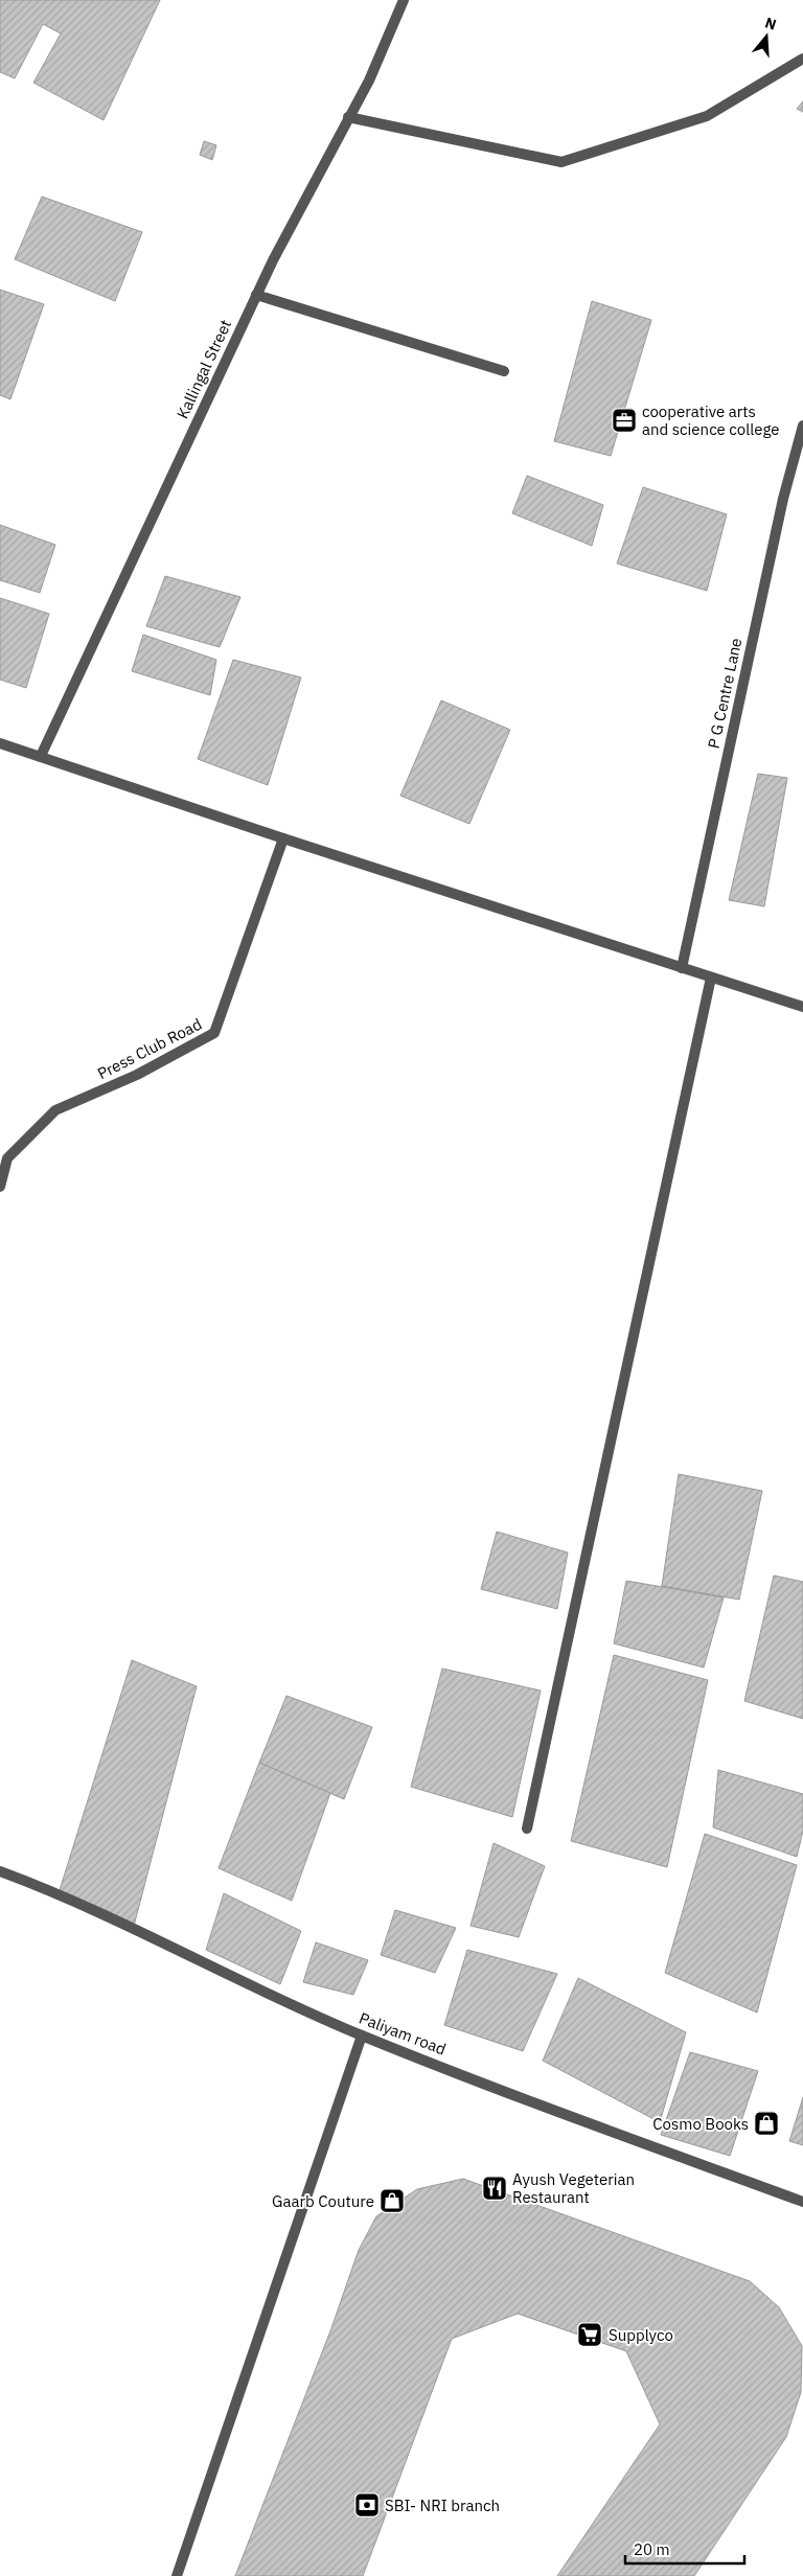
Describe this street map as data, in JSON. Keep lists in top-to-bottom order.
{
  "streets": {
    "street": [
      "Kallingal Street",
      "P G Centre Lane",
      "Press Club Road",
      "Paliyam road"
    ]
  },
  "places": {
    "office": ["cooperative arts and science college"],
    "shop": ["Cosmo Books", "Gaarb Couture"],
    "restaurant": ["Ayush Vegeterian Restaurant"],
    "supermarket": ["Supplyco"],
    "bank": ["SBI- NRI branch"]
  },
  "scale_bar": "20 m",
  "north": "top"
}
